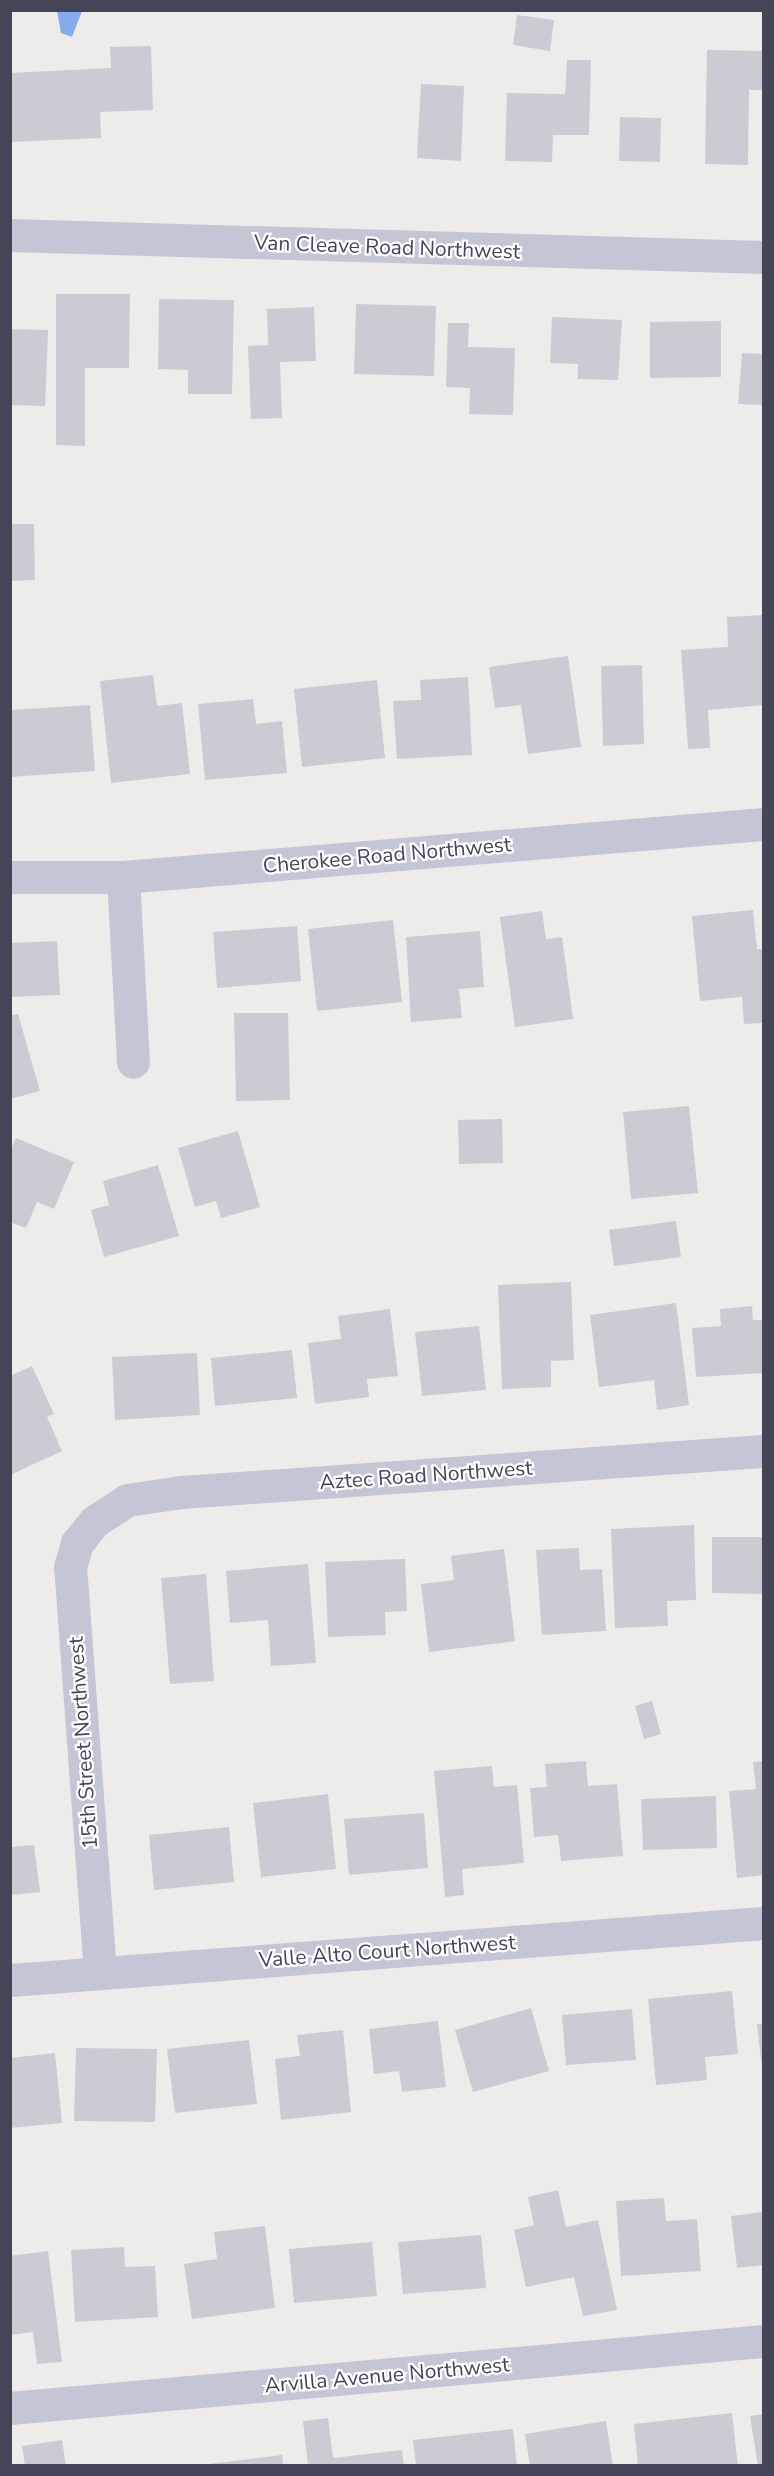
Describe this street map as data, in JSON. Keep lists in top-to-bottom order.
{
  "streets": {
    "street": [
      "Van Cleave Road Northwest",
      "Cherokee Road Northwest",
      "Aztec Road Northwest",
      "15th Street Northwest",
      "Valle Alto Court Northwest",
      "Arvilla Avenue Northwest"
    ]
  },
  "crossings": [
    ["Aztec Road Northwest", "15th Street Northwest"],
    ["15th Street Northwest", "Valle Alto Court Northwest"]
  ]
}
